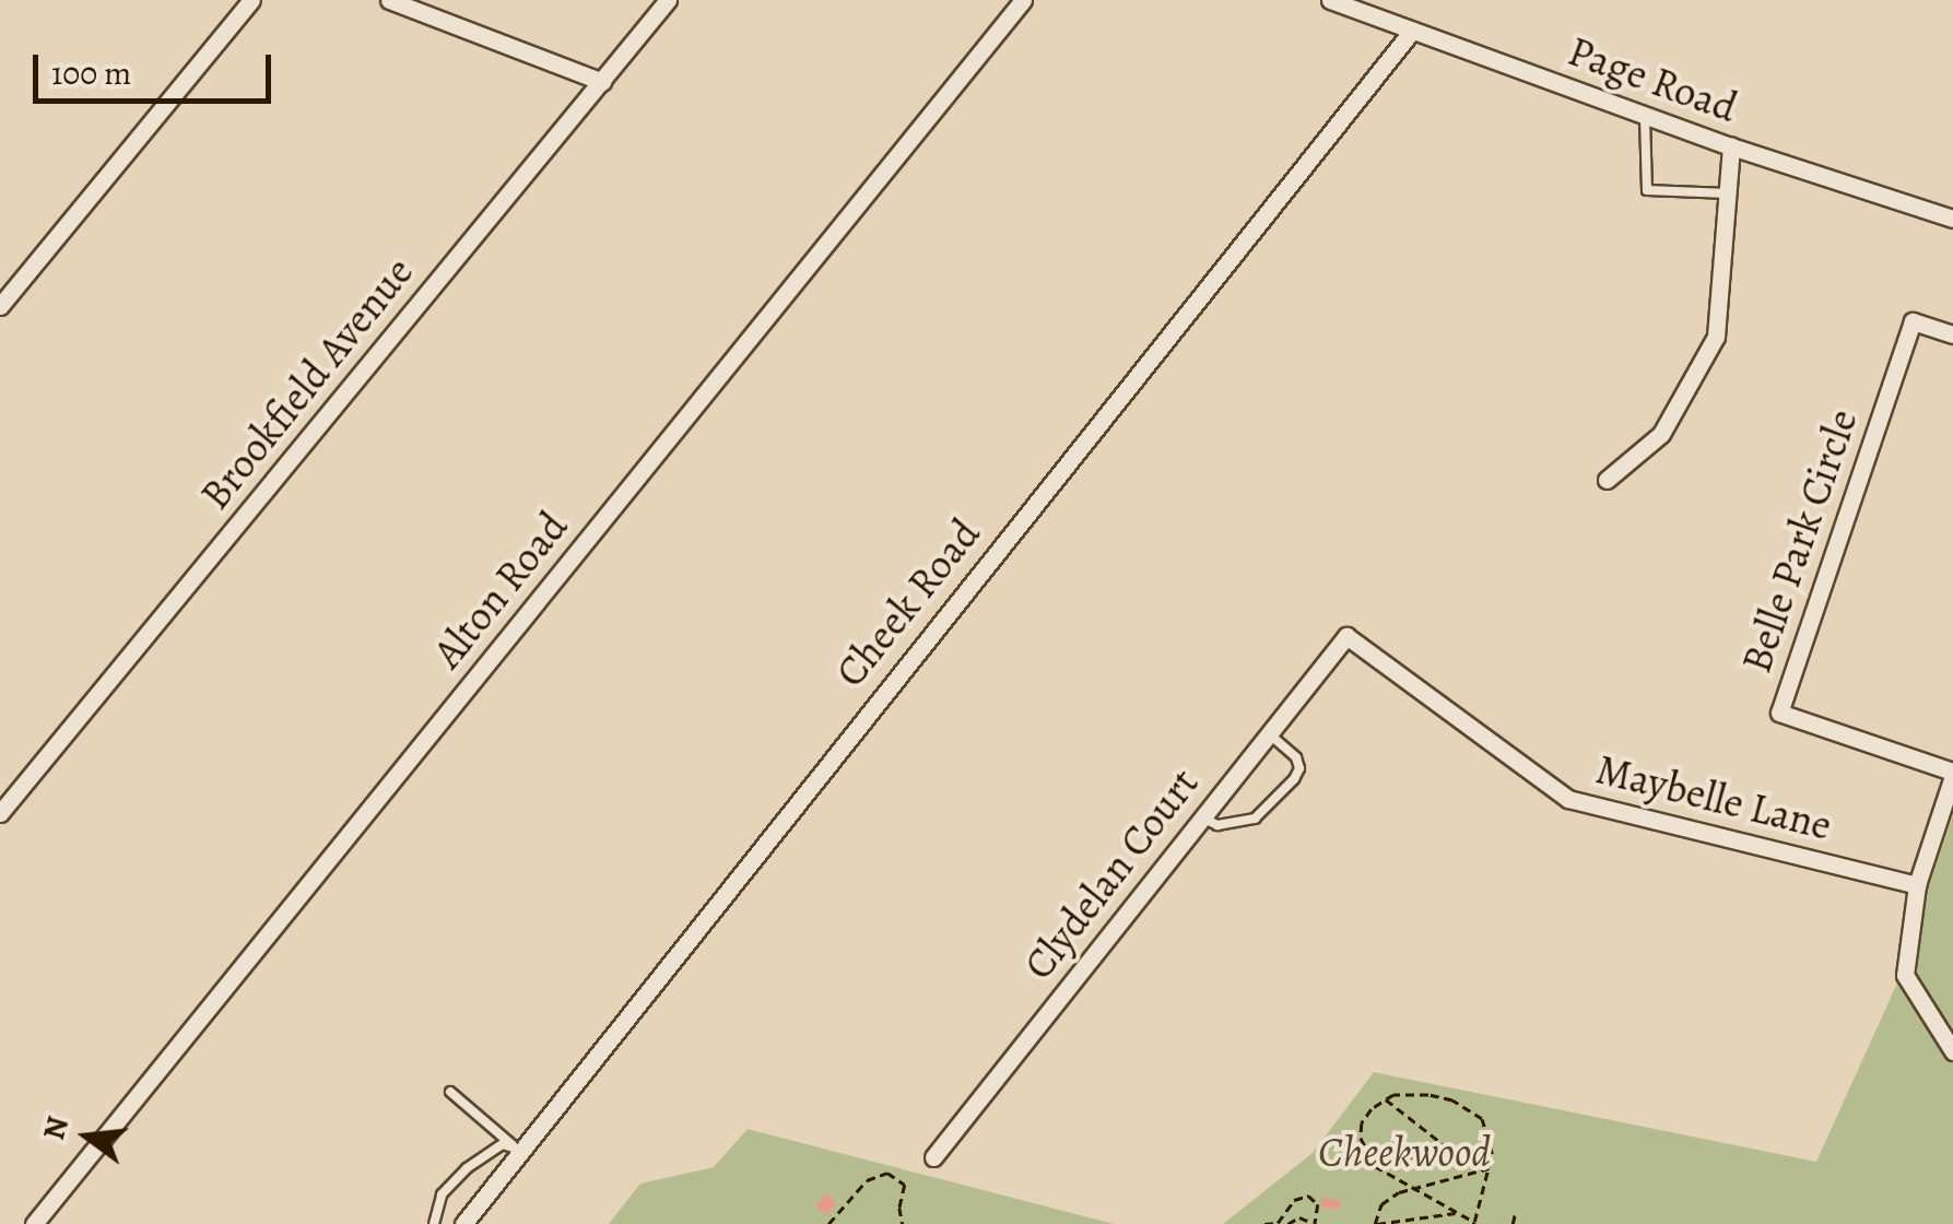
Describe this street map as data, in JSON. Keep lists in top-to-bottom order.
{
  "streets": {
    "street": [
      "Page Road",
      "Brookfield Avenue",
      "Belle Park Circle",
      "Alton Road",
      "Cheek Road",
      "Maybelle Lane",
      "Clydelan Court"
    ]
  },
  "crossings": [
    ["Page Road", "Cheek Road"],
    ["Maybelle Lane", "Clydelan Court"]
  ],
  "parks": ["Cheekwood"],
  "scale_bar": "100 m",
  "north": "left"
}
